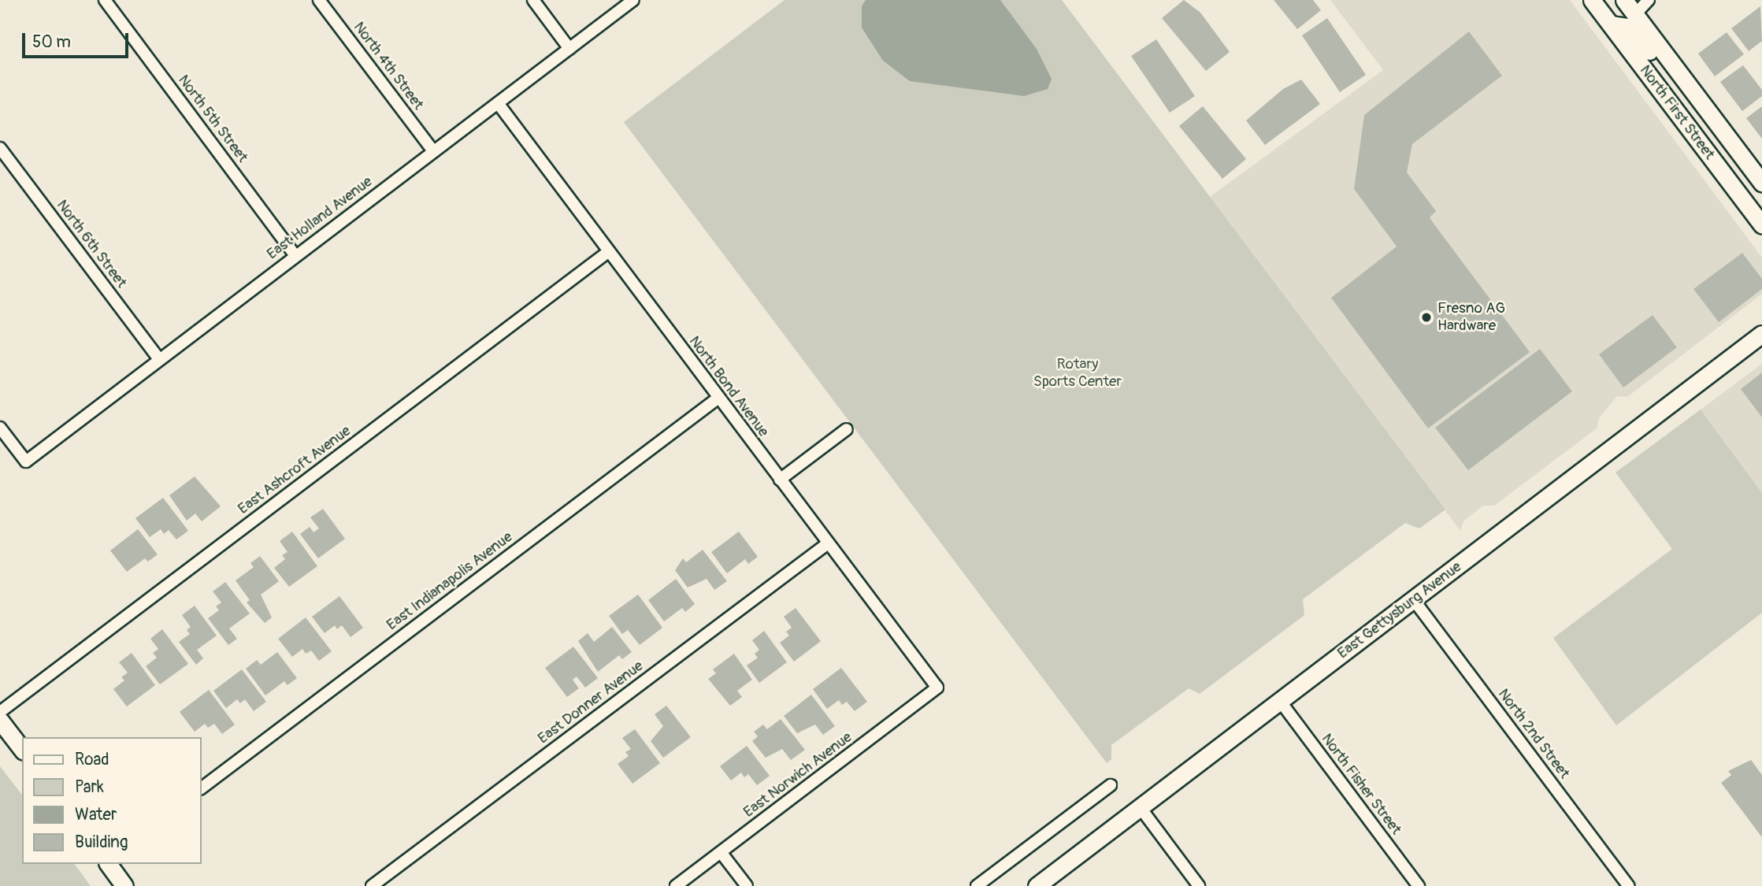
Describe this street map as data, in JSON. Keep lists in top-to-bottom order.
{
  "streets": {
    "street": [
      "North 4th Street",
      "North First Street",
      "North 5th Street",
      "East Holland Avenue",
      "North 6th Street",
      "North Bond Avenue",
      "East Ashcroft Avenue",
      "East Indianapolis Avenue",
      "East Gettysburg Avenue",
      "East Donner Avenue",
      "North 2nd Street",
      "East Norwich Avenue",
      "North Fisher Street"
    ]
  },
  "crossings": [
    ["North 4th Street", "East Holland Avenue"],
    ["North 5th Street", "East Holland Avenue"],
    ["East Holland Avenue", "North 6th Street"],
    ["East Holland Avenue", "North Bond Avenue"],
    ["North Bond Avenue", "East Ashcroft Avenue"],
    ["North Bond Avenue", "East Indianapolis Avenue"],
    ["North Bond Avenue", "East Donner Avenue"],
    ["North Bond Avenue", "East Norwich Avenue"],
    ["East Gettysburg Avenue", "North 2nd Street"],
    ["East Gettysburg Avenue", "North Fisher Street"]
  ],
  "parks": ["Rotary Sports Center"],
  "places": ["Fresno AG Hardware"],
  "legend": [
    "Road",
    "Park",
    "Water",
    "Building"
  ],
  "scale_bar": "50 m"
}
